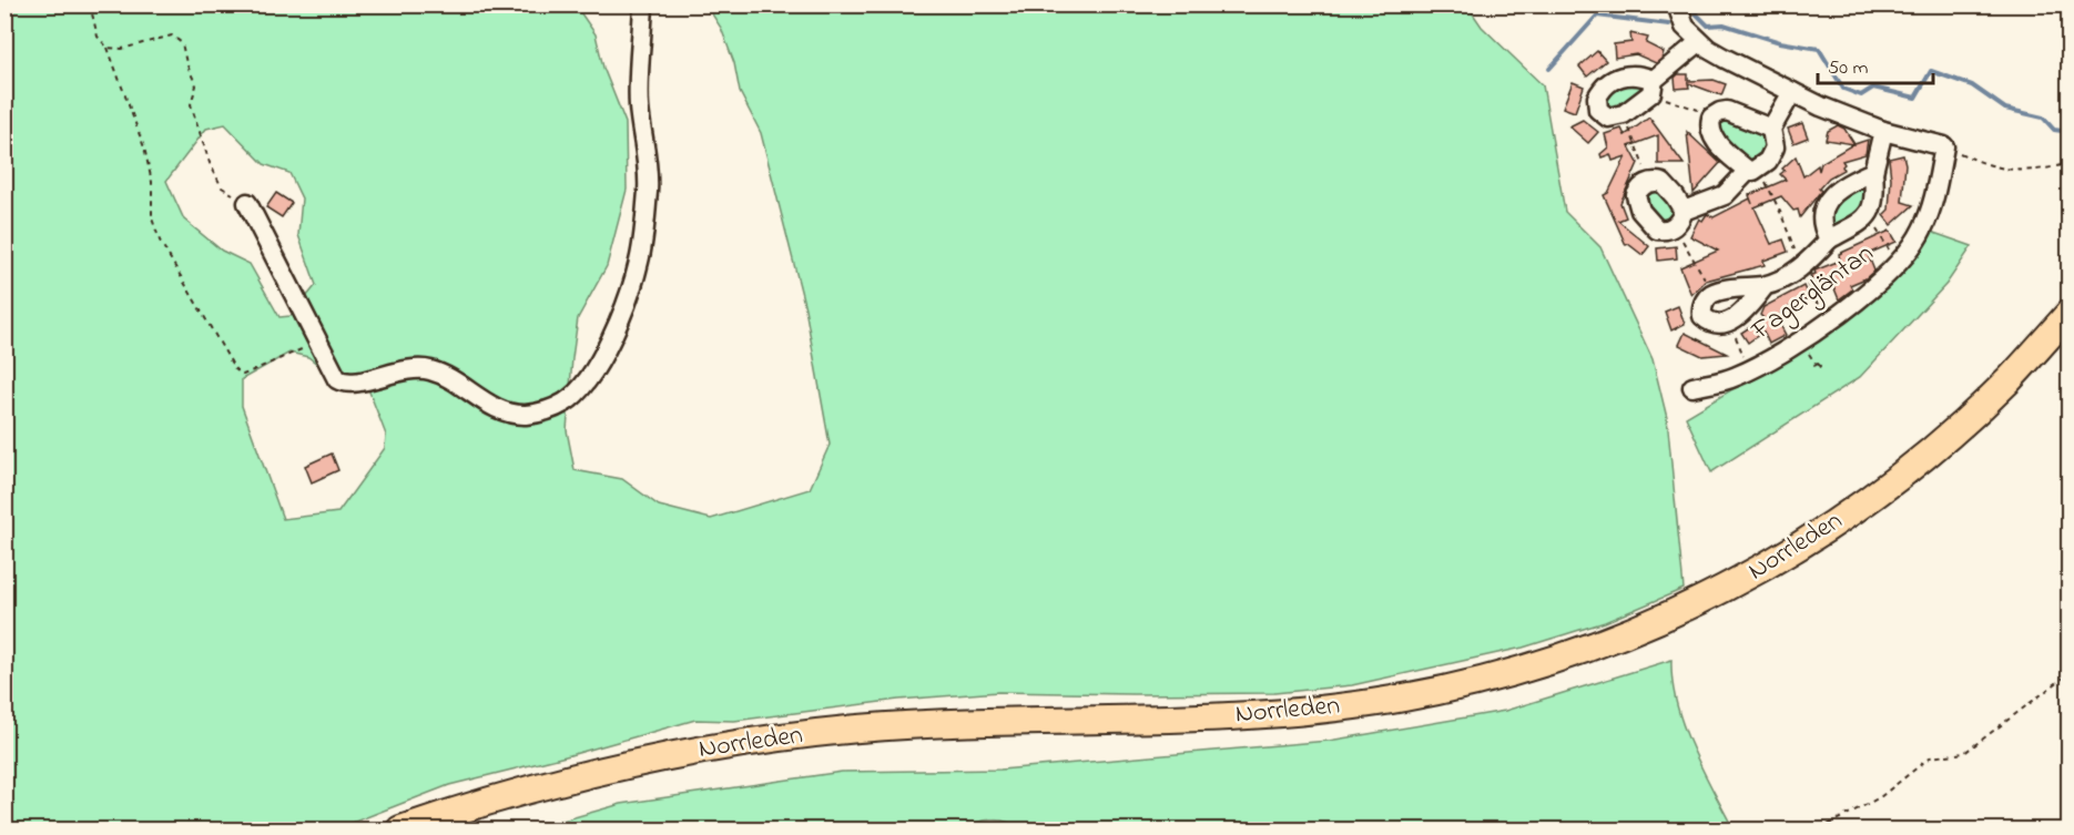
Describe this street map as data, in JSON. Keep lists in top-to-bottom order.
{
  "streets": {
    "highway": ["Norrleden"],
    "street": ["Fagergläntan"]
  },
  "scale_bar": "50 m"
}
